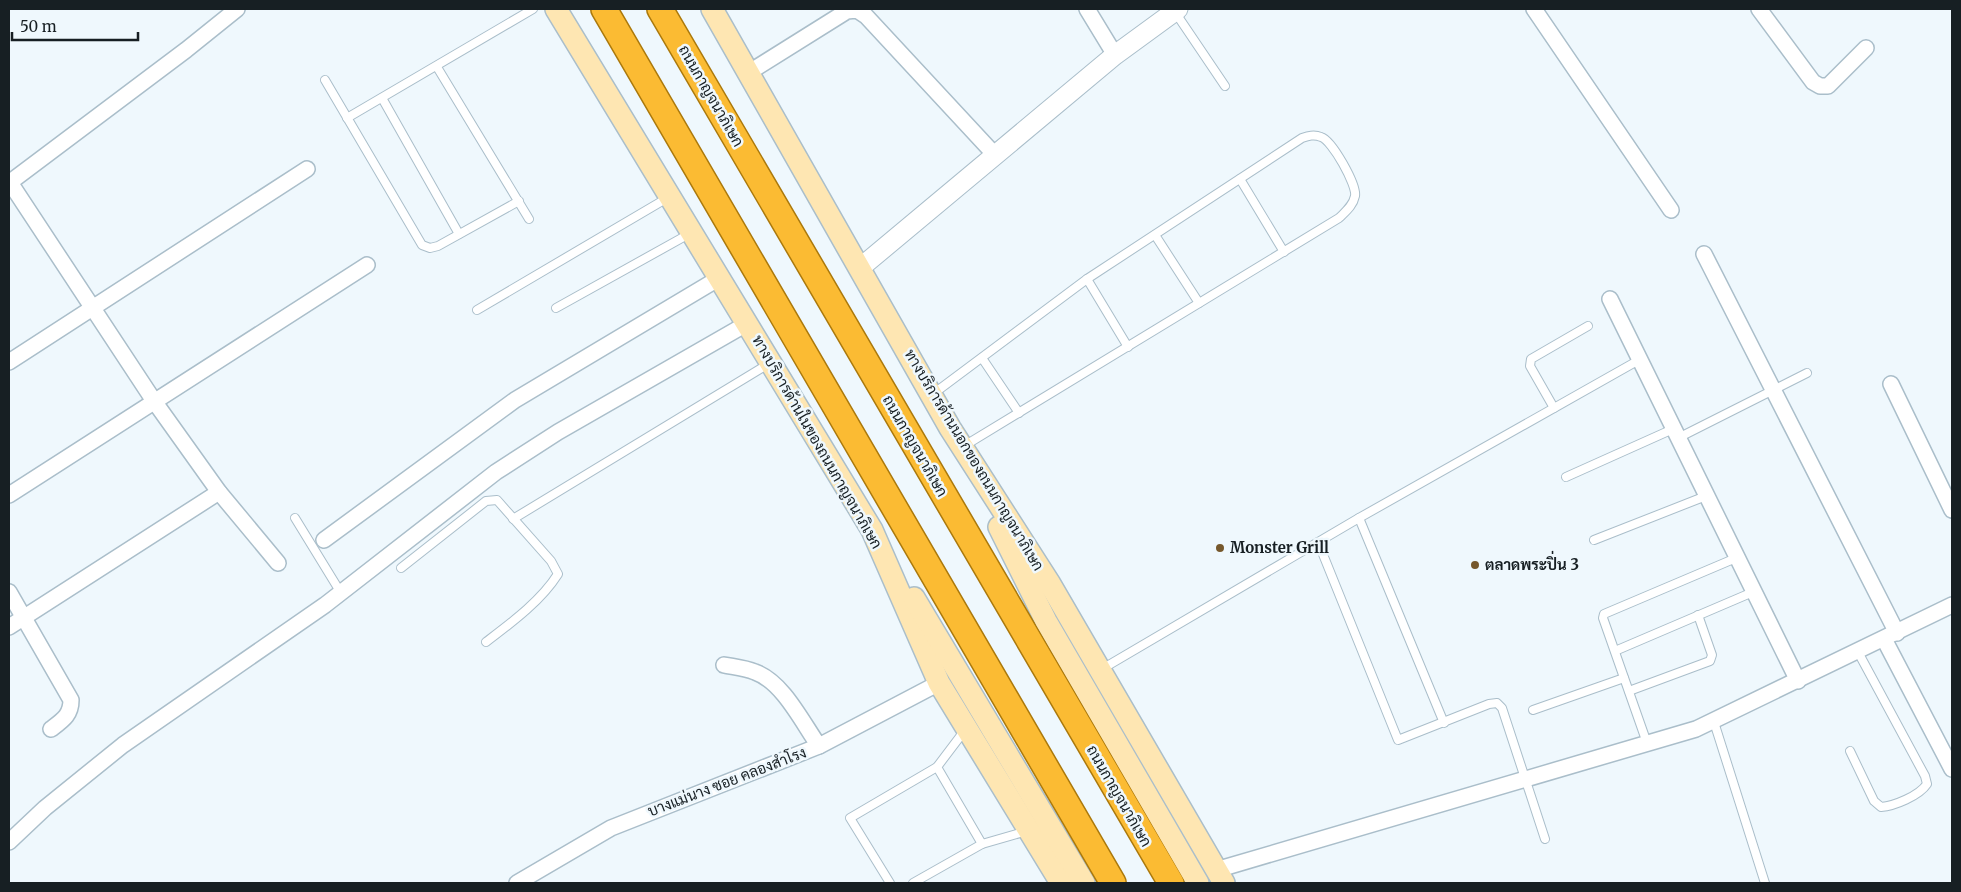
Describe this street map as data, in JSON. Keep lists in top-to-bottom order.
{
  "streets": {
    "highway": ["ถนนกาญจนาภิเษก"],
    "main road": ["ทางบริการด้านในของถนนกาญจนาภิเษก", "ทางบริการด้านนอกของถนนกาญจนาภิเษก"],
    "street": ["บางแม่นาง ซอย คลองสำโรง"]
  },
  "crossings": [
    ["ทางบริการด้านในของถนนกาญจนาภิเษก", "บางแม่นาง ซอย คลองสำโรง"]
  ],
  "places": ["Monster Grill", "ตลาดพระปิ่น 3"],
  "scale_bar": "50 m"
}
